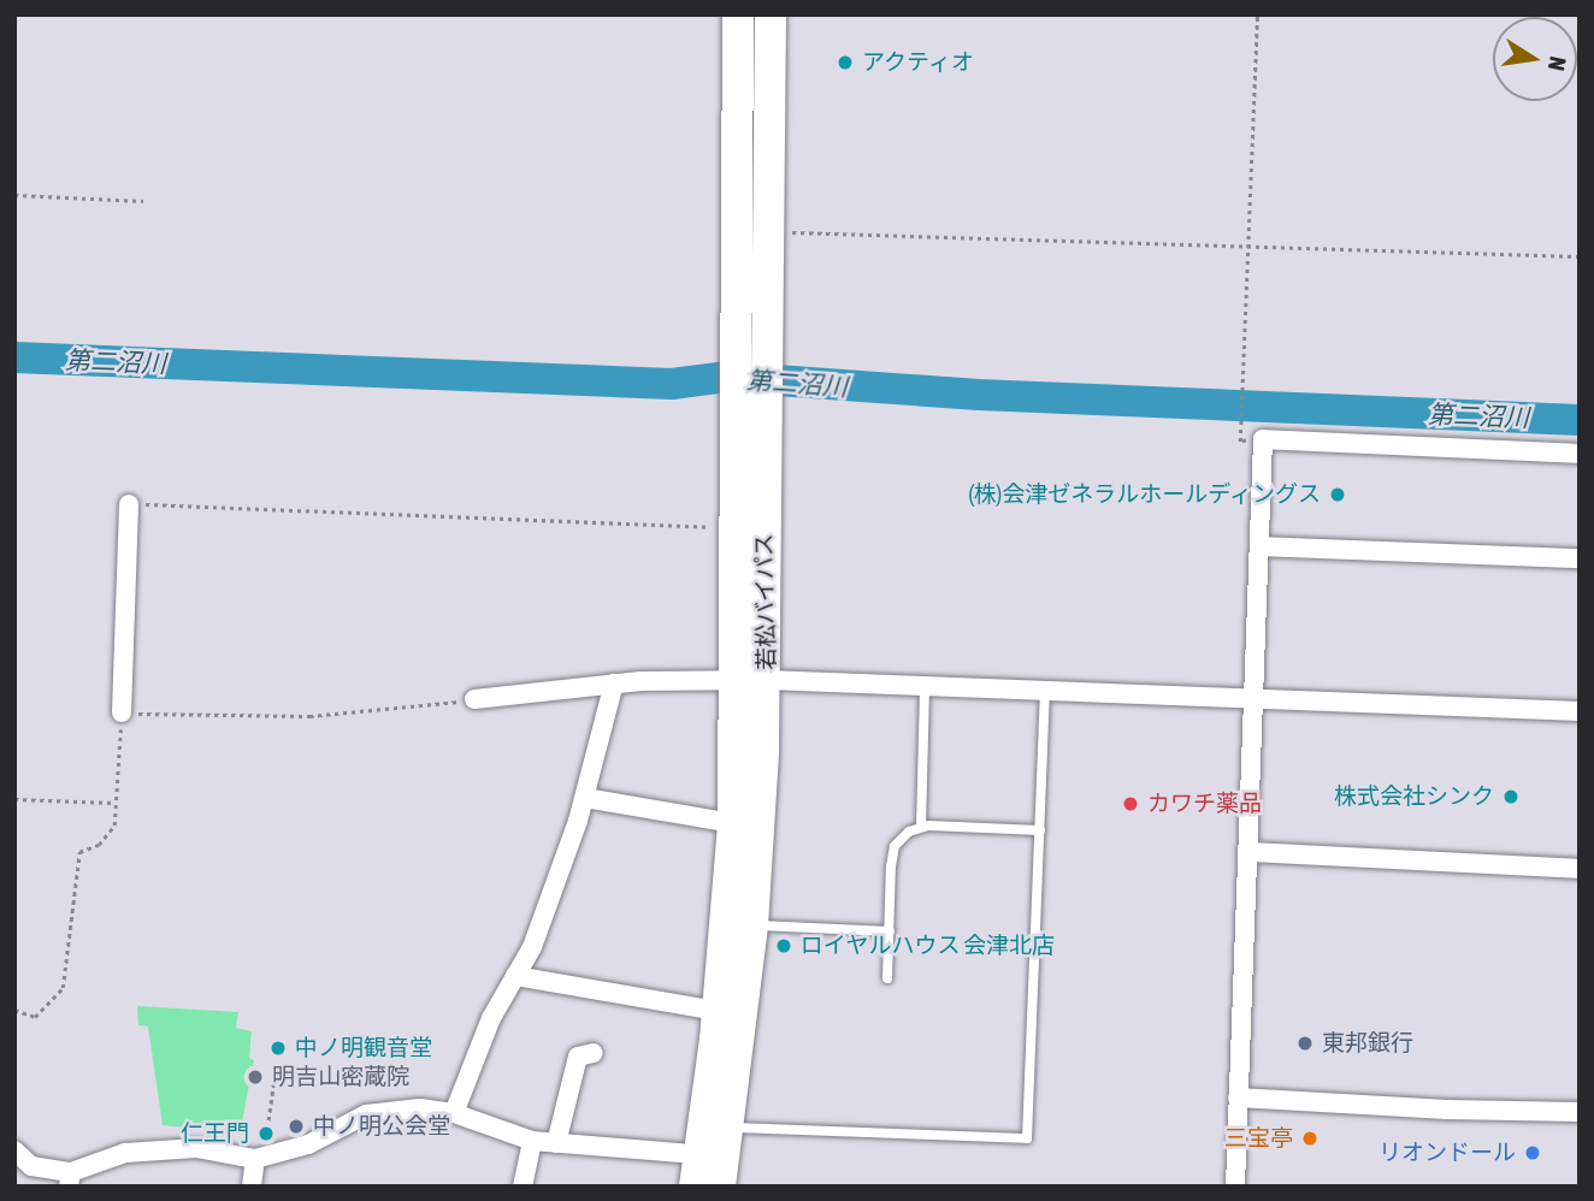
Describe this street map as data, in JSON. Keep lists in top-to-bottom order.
{
  "streets": {
    "highway": ["若松バイパス"]
  },
  "water": ["第二沼川"],
  "places": [
    "アクティオ",
    "(株)会津ゼネラルホールディングス",
    "株式会社シンク",
    "カワチ薬品",
    "ロイヤルハウス 会津北店",
    "東邦銀行",
    "中ノ明観音堂",
    "明吉山密蔵院",
    "中ノ明公会堂",
    "仁王門",
    "三宝亭",
    "リオンドール"
  ],
  "north": "right"
}
